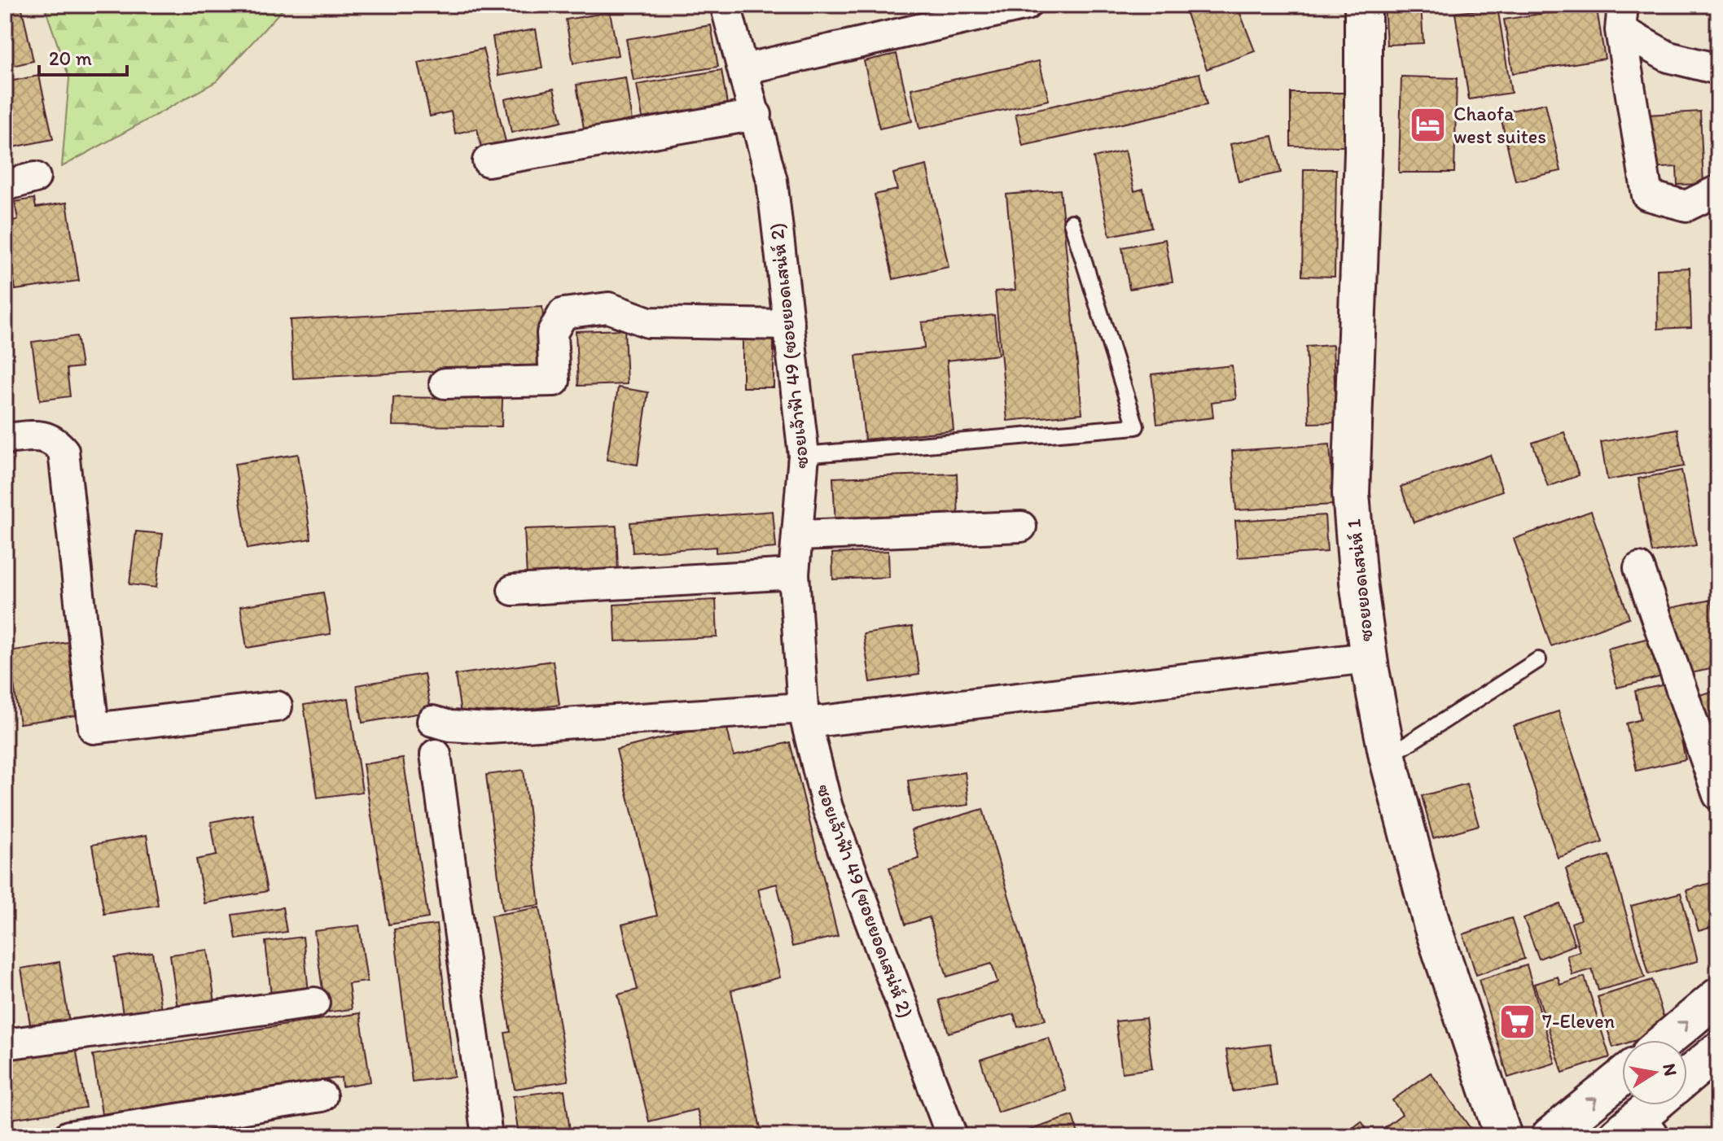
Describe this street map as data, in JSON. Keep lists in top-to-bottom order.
{
  "streets": {
    "street": ["ซอยเจ้าฟ้า 49 (ซอยยอดเสน่ห์ 2)", "ซอยยอดเสน่ห์ 1"]
  },
  "places": {
    "hotel": ["Chaofa west suites"],
    "supermarket": ["7-Eleven"]
  },
  "scale_bar": "20 m",
  "north": "right"
}
